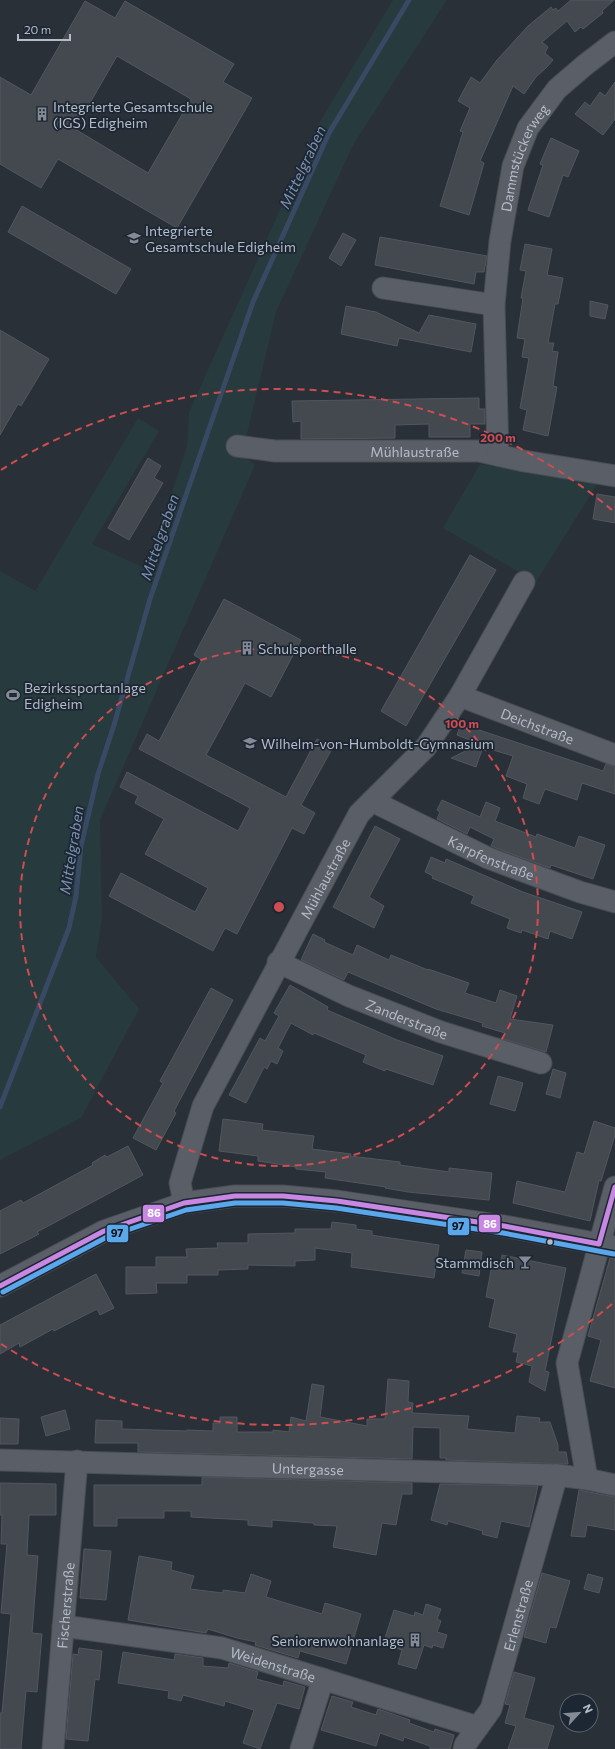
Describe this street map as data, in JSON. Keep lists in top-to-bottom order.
{
  "streets": {
    "street": [
      "Dammstückerweg",
      "Mühlaustraße",
      "Deichstraße",
      "Karpfenstraße",
      "Zanderstraße",
      "Untergasse",
      "Fischerstraße",
      "Erlenstraße",
      "Weidenstraße"
    ]
  },
  "crossings": [
    ["Dammstückerweg", "Mühlaustraße"],
    ["Mühlaustraße", "Deichstraße"],
    ["Mühlaustraße", "Karpfenstraße"],
    ["Mühlaustraße", "Zanderstraße"],
    ["Untergasse", "Fischerstraße"],
    ["Untergasse", "Erlenstraße"],
    ["Fischerstraße", "Weidenstraße"],
    ["Erlenstraße", "Weidenstraße"]
  ],
  "water": ["Mittelgraben"],
  "places": {
    "building": ["Integrierte Gesamtschule (IGS) Edigheim", "Schulsporthalle", "Seniorenwohnanlage"],
    "school or university": ["Integrierte Gesamtschule Edigheim", "Wilhelm-von-Humboldt-Gymnasium"],
    "sports": ["Bezirkssportanlage Edigheim"],
    "bar": ["Stammdisch"]
  },
  "lines": ["transit line 86", "transit line 97"],
  "scale_bar": "20 m",
  "north": "top right",
  "rings": ["200 m", "100 m"]
}
